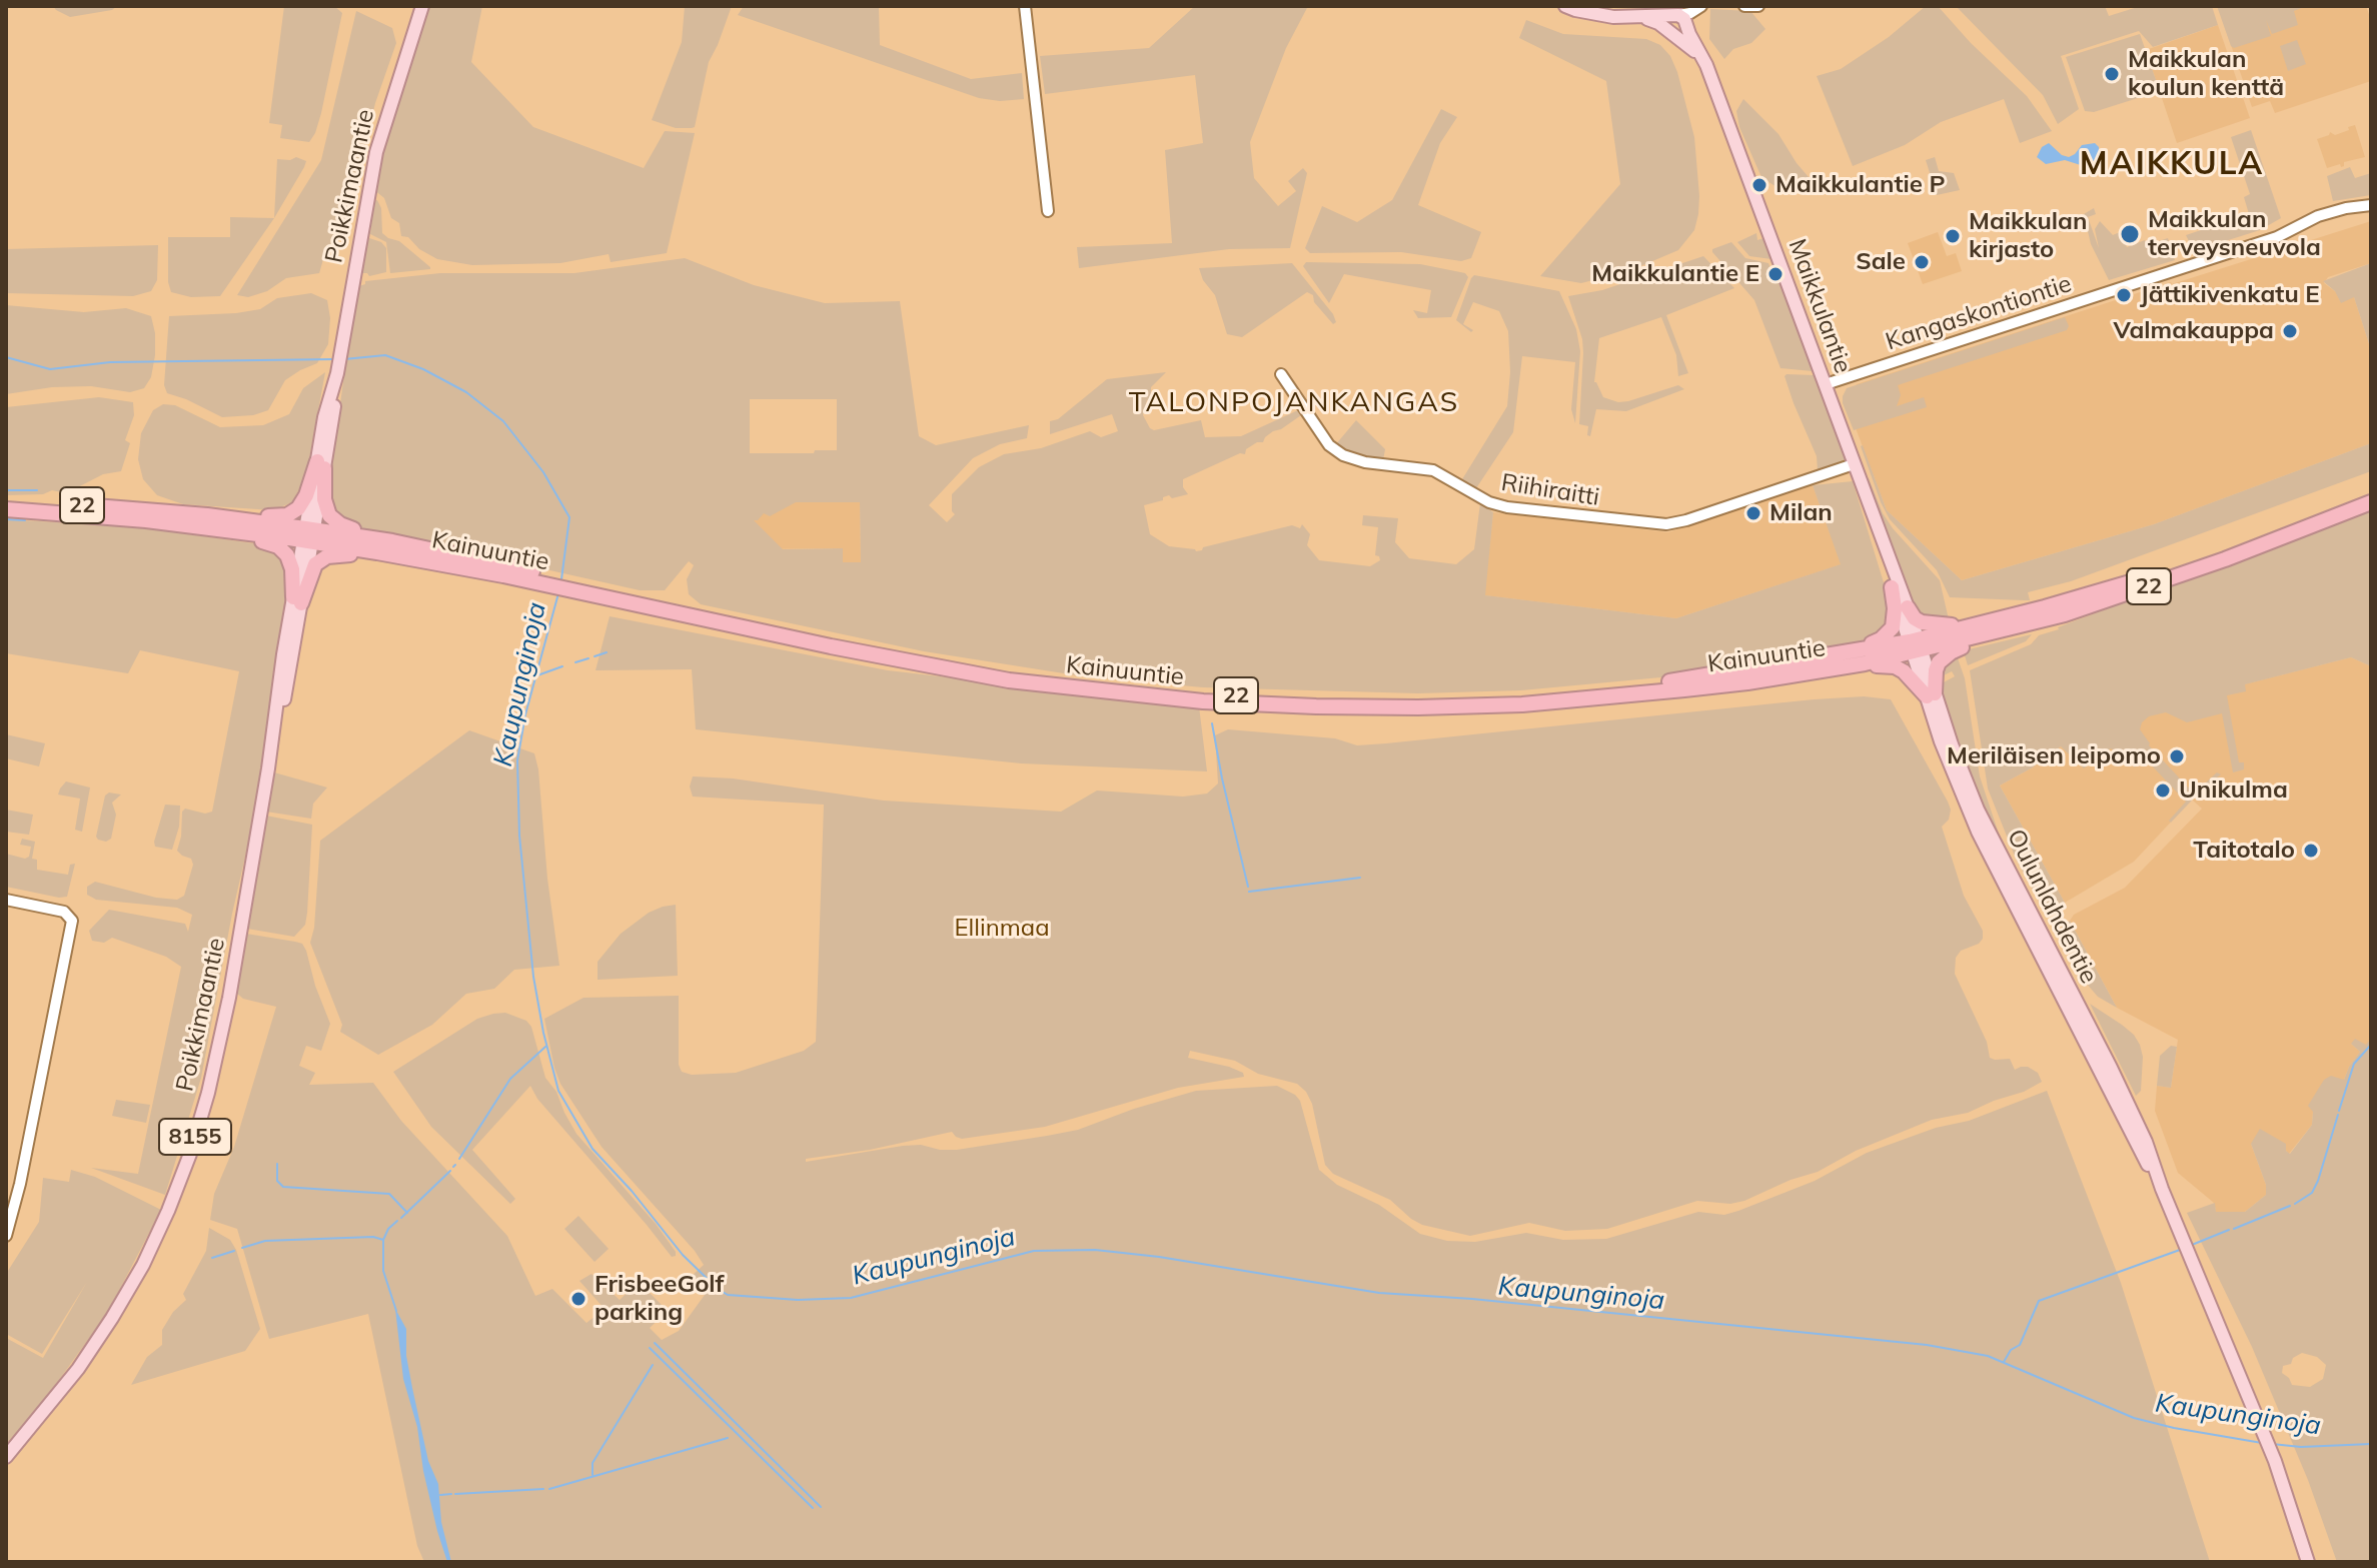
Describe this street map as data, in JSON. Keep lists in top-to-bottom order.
{
  "streets": {
    "highway": ["22", "Kainuuntie"],
    "main road": [
      "Poikkimaantie",
      "Maikkulantie",
      "Oulunlahdentie",
      "8155"
    ],
    "street": ["Kangaskontiontie", "Riihiraitti"]
  },
  "crossings": [
    ["Poikkimaantie", "Kainuuntie"],
    ["Maikkulantie", "Kangaskontiontie"],
    ["Maikkulantie", "Riihiraitti"],
    ["Maikkulantie", "Kainuuntie"],
    ["Maikkulantie", "Oulunlahdentie"],
    ["Kainuuntie", "Oulunlahdentie"]
  ],
  "districts": ["MAIKKULA", "TALONPOJANKANGAS"],
  "water": ["Kaupunginoja"],
  "parks": ["Ellinmaa"],
  "places": [
    "Maikkulan koulun kenttä",
    "Maikkulantie P",
    "Maikkulan terveysneuvola",
    "Maikkulan kirjasto",
    "Sale",
    "Maikkulantie E",
    "Jättikivenkatu E",
    "Valmakauppa",
    "Milan",
    "Meriläisen leipomo",
    "Unikulma",
    "Taitotalo",
    "FrisbeeGolf parking"
  ]
}
